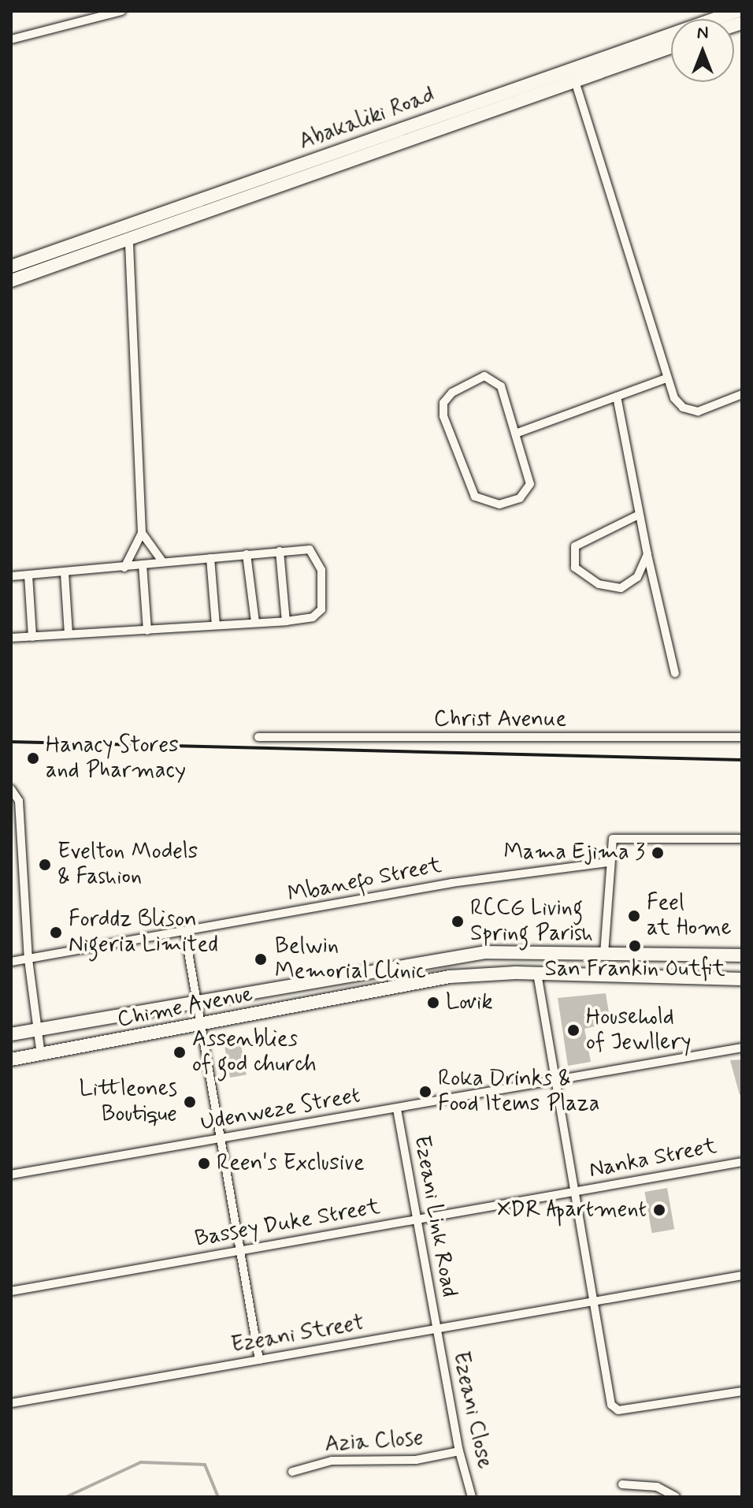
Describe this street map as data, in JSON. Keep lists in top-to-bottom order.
{
  "streets": {
    "main road": ["Abakaliki Road", "Chime Avenue"],
    "street": [
      "Christ Avenue",
      "Mbanefo Street",
      "Udenweze Street",
      "Nanka Street",
      "Ezeani Link Road",
      "Bassey Duke Street",
      "Ezeani Street",
      "Ezeani Close",
      "Azia Close"
    ]
  },
  "crossings": [
    ["Udenweze Street", "Ezeani Link Road"],
    ["Nanka Street", "Bassey Duke Street"],
    ["Ezeani Link Road", "Bassey Duke Street"],
    ["Ezeani Link Road", "Ezeani Street"],
    ["Ezeani Link Road", "Ezeani Close"],
    ["Ezeani Street", "Ezeani Close"],
    ["Ezeani Close", "Azia Close"]
  ],
  "places": [
    "Hanacy Stores and Pharmacy",
    "Mama Ejima 3",
    "Evelton Models & Fashion",
    "Feel at Home",
    "RCCG Living Spring Parish",
    "Forddz Blison Nigeria Limited",
    "San Frankin Outfit",
    "Belwin Memorial Clinic",
    "Lovik",
    "Household of Jewllery",
    "Assenblies of god church",
    "Roka Drinks & Food Items Plaza",
    "Littleones Boutique",
    "Reen's Exclusive",
    "XDR Apartment"
  ],
  "north": "top"
}
